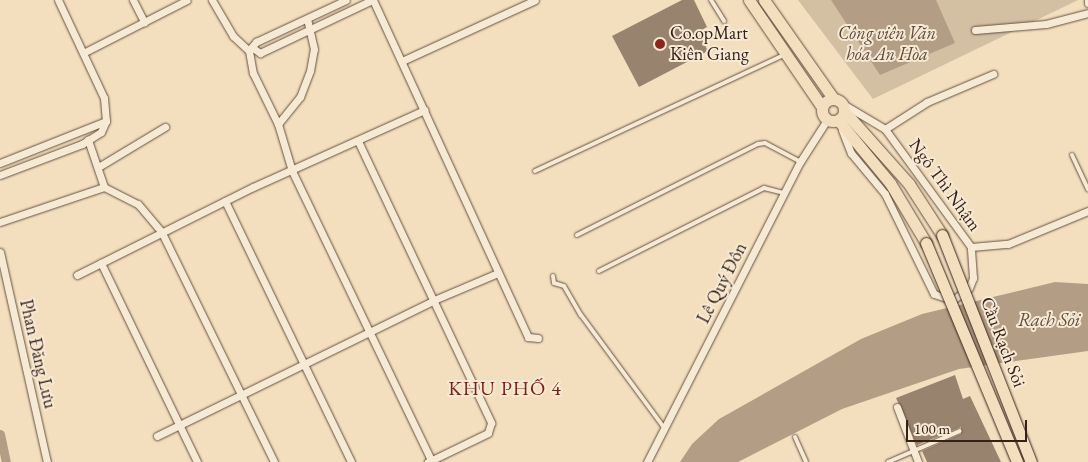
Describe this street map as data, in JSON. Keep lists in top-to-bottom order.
{
  "streets": {
    "main road": ["Cầu Rạch Sỏi"],
    "street": ["Ngô Thì Nhậm", "Lê Quý Đôn", "Phan Đăng Lưu"]
  },
  "crossings": [
    ["Ngô Thì Nhậm", "Lê Quý Đôn"],
    ["Ngô Thì Nhậm", "Cầu Rạch Sỏi"],
    ["Lê Quý Đôn", "Cầu Rạch Sỏi"]
  ],
  "districts": ["KHU PHỐ 4"],
  "water": ["Rạch Sỏi"],
  "parks": ["Công viên Văn hóa An Hòa"],
  "places": ["Co.opMart Kiên Giang"],
  "scale_bar": "100 m"
}
